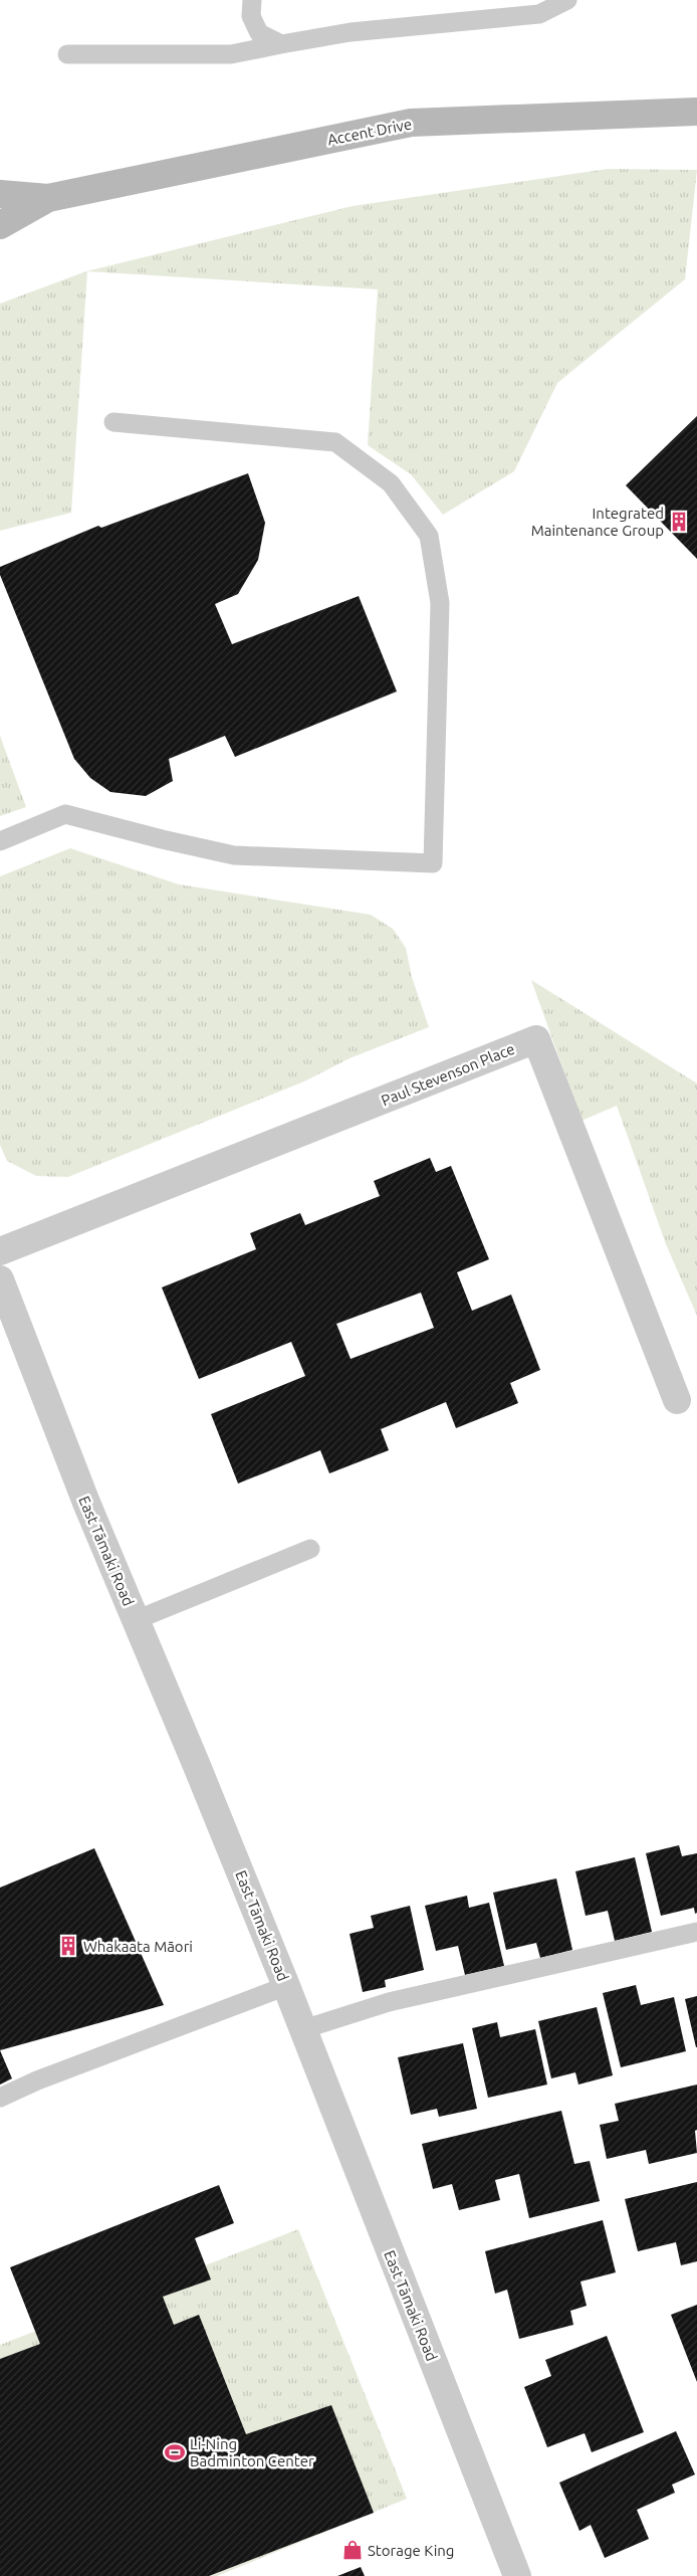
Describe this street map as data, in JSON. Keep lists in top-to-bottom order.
{
  "streets": {
    "main road": ["Accent Drive"],
    "street": ["Paul Stevenson Place", "East Tāmaki Road"]
  },
  "places": {
    "building": ["Integrated Maintenance Group", "Whakaata Māori"],
    "sports": ["Li-Ning Badminton Center"],
    "shop": ["Storage King"]
  }
}
